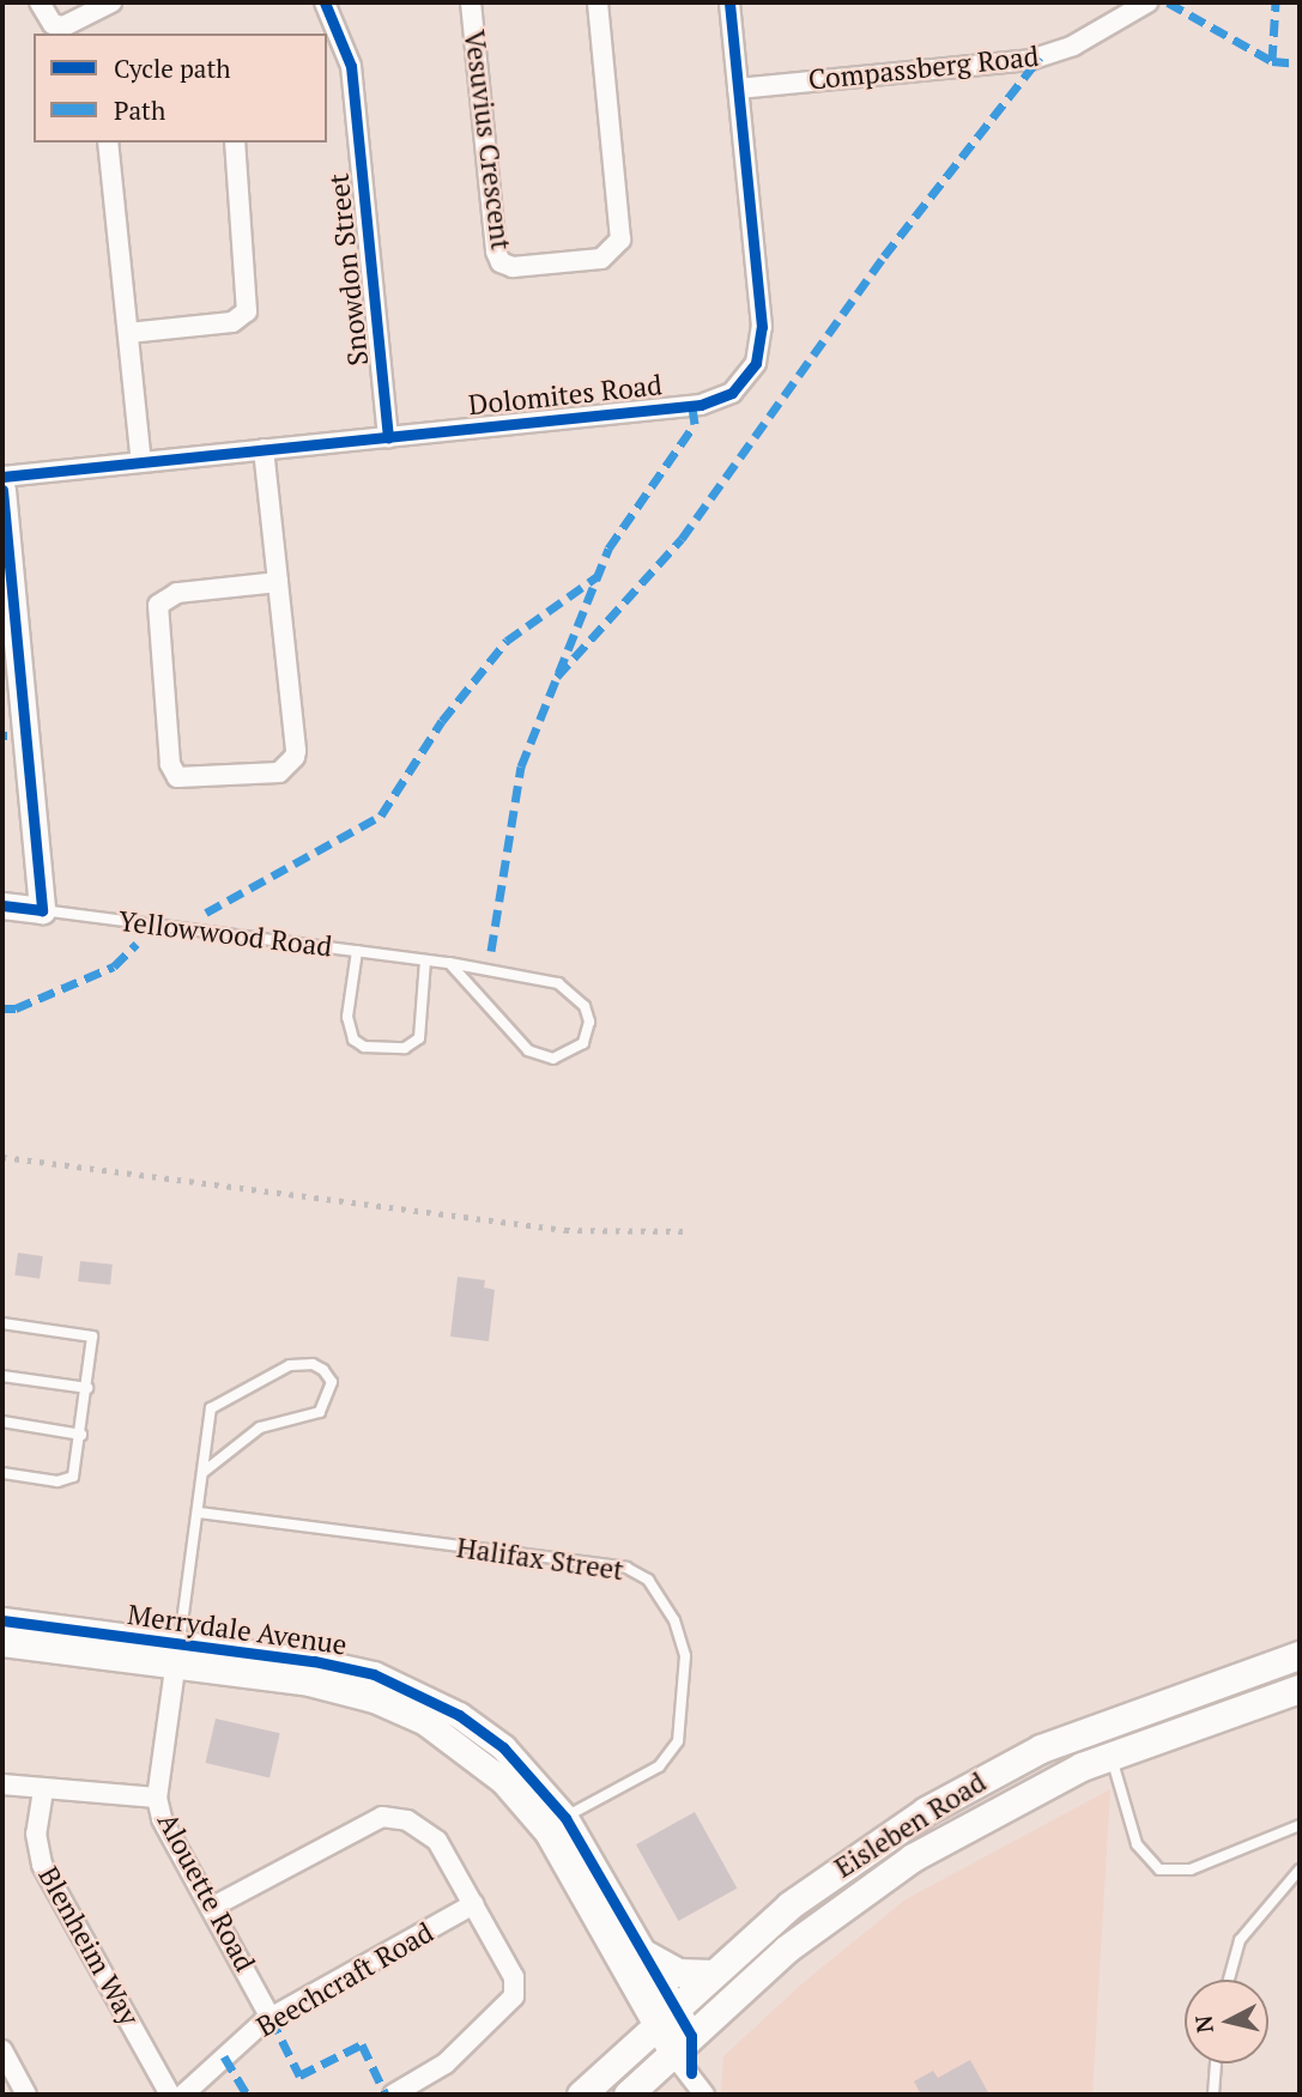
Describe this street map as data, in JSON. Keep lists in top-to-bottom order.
{
  "streets": {
    "main road": ["Eisleben Road"],
    "street": [
      "Compassberg Road",
      "Vesuvius Crescent",
      "Snowdon Street",
      "Dolomites Road",
      "Yellowwood Road",
      "Merrydale Avenue",
      "Alouette Road",
      "Blenheim Way",
      "Beechcraft Road"
    ],
    "lane": ["Halifax Street"]
  },
  "crossings": [
    ["Compassberg Road", "Dolomites Road"],
    ["Snowdon Street", "Dolomites Road"],
    ["Halifax Street", "Merrydale Avenue"],
    ["Merrydale Avenue", "Eisleben Road"],
    ["Merrydale Avenue", "Alouette Road"],
    ["Alouette Road", "Beechcraft Road"]
  ],
  "legend": ["Cycle path", "Path"],
  "north": "left"
}
